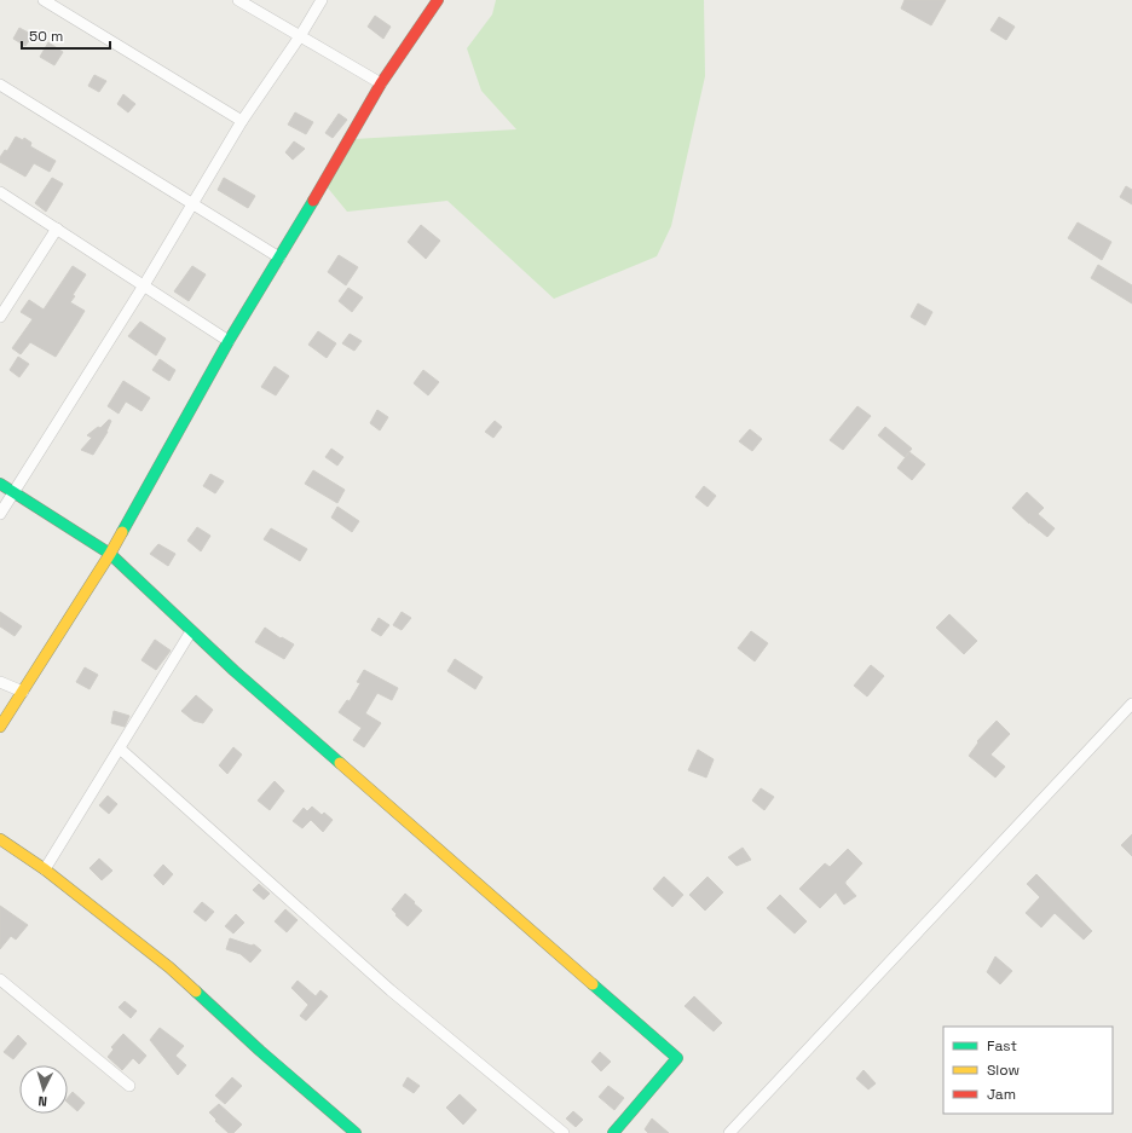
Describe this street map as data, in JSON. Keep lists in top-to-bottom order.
{
  "legend": ["Fast", "Slow", "Jam"],
  "scale_bar": "50 m",
  "north": "bottom"
}
